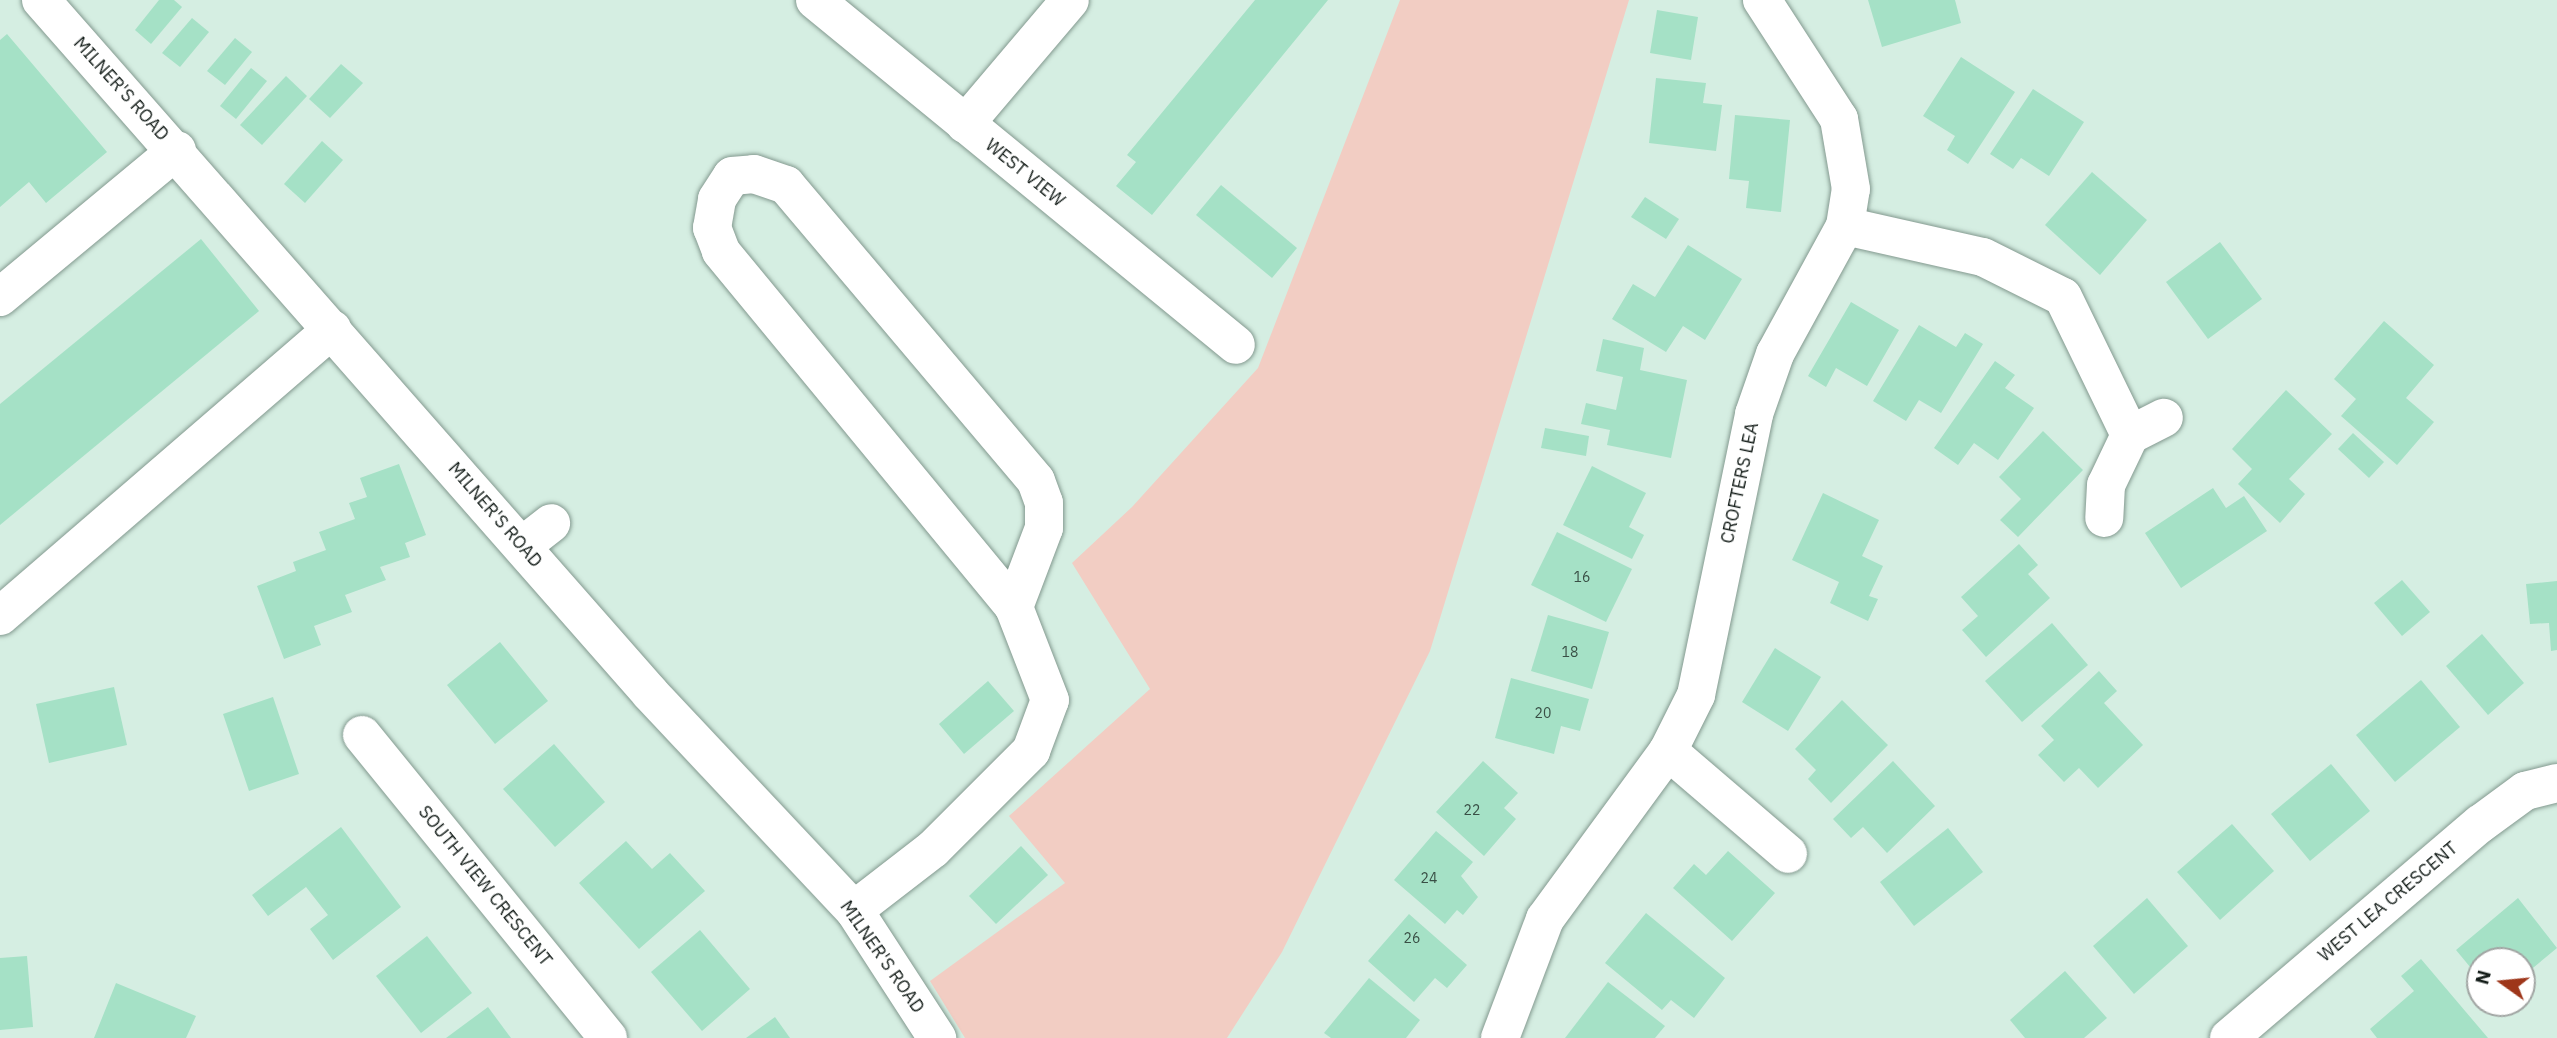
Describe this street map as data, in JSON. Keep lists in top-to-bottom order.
{
  "streets": {
    "street": [
      "MILNER'S ROAD",
      "WEST VIEW",
      "CROFTERS LEA",
      "SOUTH VIEW CRESCENT",
      "WEST LEA CRESCENT"
    ]
  },
  "house_numbers": [
    "16",
    "18",
    "20",
    "22",
    "24",
    "26"
  ],
  "north": "left"
}
